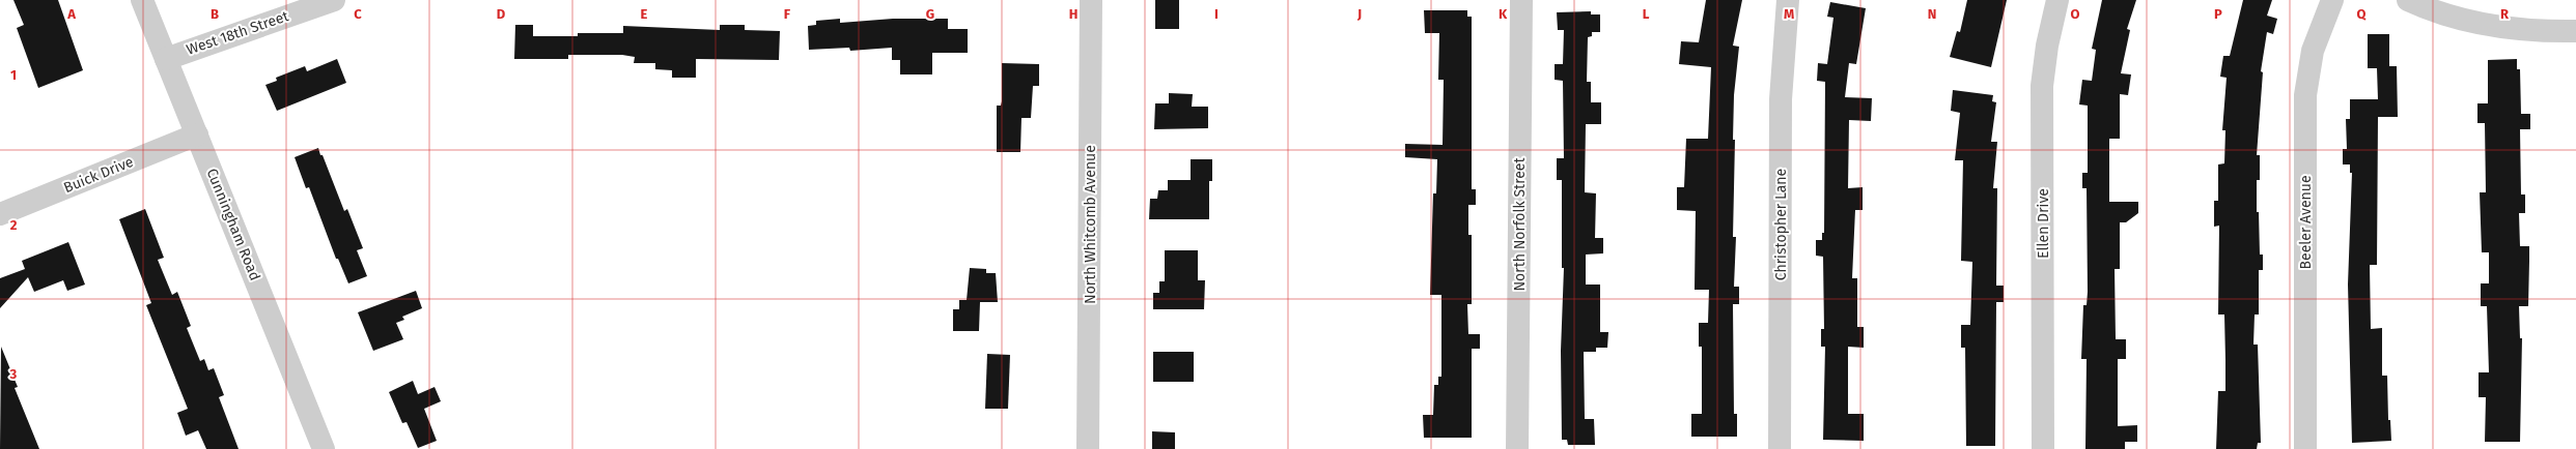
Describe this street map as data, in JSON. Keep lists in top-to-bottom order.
{
  "streets": {
    "street": [
      "West 18th Street",
      "Buick Drive",
      "Beeler Avenue",
      "Ellen Drive",
      "Cunningham Road",
      "North Whitcomb Avenue",
      "North Norfolk Street",
      "Christopher Lane"
    ]
  },
  "crossings": [
    ["West 18th Street", "Cunningham Road"],
    ["Buick Drive", "Cunningham Road"]
  ],
  "grid": {
    "columns": [
      "A",
      "B",
      "C",
      "D",
      "E",
      "F",
      "G",
      "H",
      "I",
      "J",
      "K",
      "L",
      "M",
      "N",
      "O",
      "P",
      "Q",
      "R"
    ],
    "rows": ["1", "2", "3"]
  }
}
